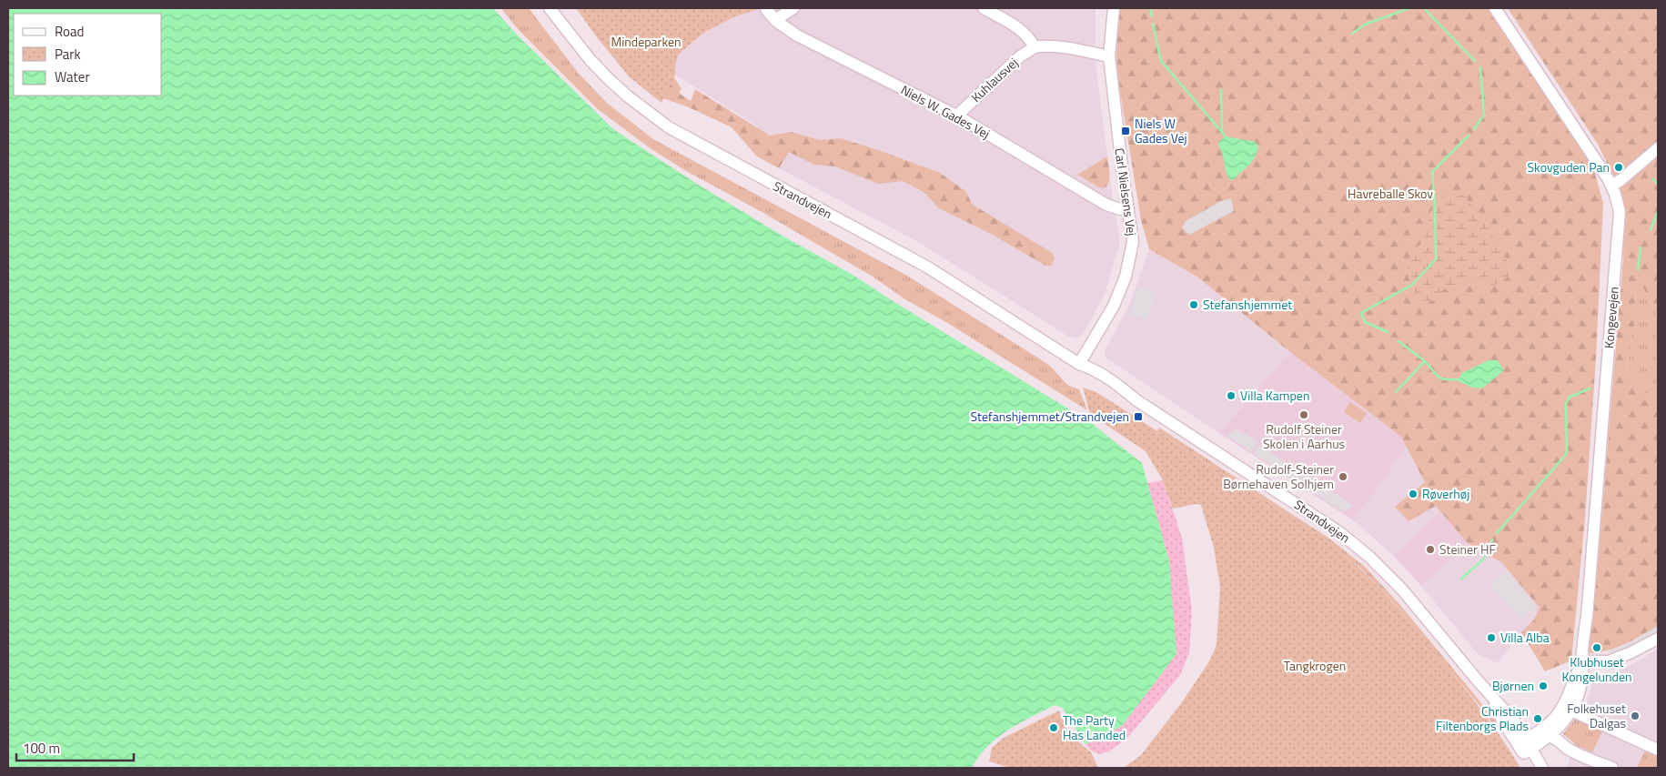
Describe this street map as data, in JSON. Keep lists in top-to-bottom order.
{
  "streets": {
    "street": [
      "Kuhlausvej",
      "Niels W. Gades Vej",
      "Carl Nielsens Vej",
      "Strandvejen",
      "Kongevejen"
    ]
  },
  "crossings": [
    ["Kuhlausvej", "Niels W. Gades Vej"],
    ["Niels W. Gades Vej", "Carl Nielsens Vej"],
    ["Carl Nielsens Vej", "Strandvejen"]
  ],
  "parks": ["Mindeparken", "Havreballe Skov", "Tangkrogen"],
  "places": {
    "transit": ["Niels W Gades Vej", "Stefanshjemmet/Strandvejen"],
    "other": [
      "Skovguden Pan",
      "Stefanshjemmet",
      "Villa Kampen",
      "Rudolf Steiner Skolen i Aarhus",
      "Rudolf-Steiner Børnehaven Solhjem",
      "Røverhøj",
      "Steiner HF",
      "Villa Alba",
      "Klubhuset Kongelunden",
      "Bjørnen",
      "Folkehuset Dalgas",
      "Christian Filtenborgs Plads",
      "The Party Has Landed"
    ]
  },
  "legend": ["Road", "Park", "Water"],
  "scale_bar": "100 m"
}
